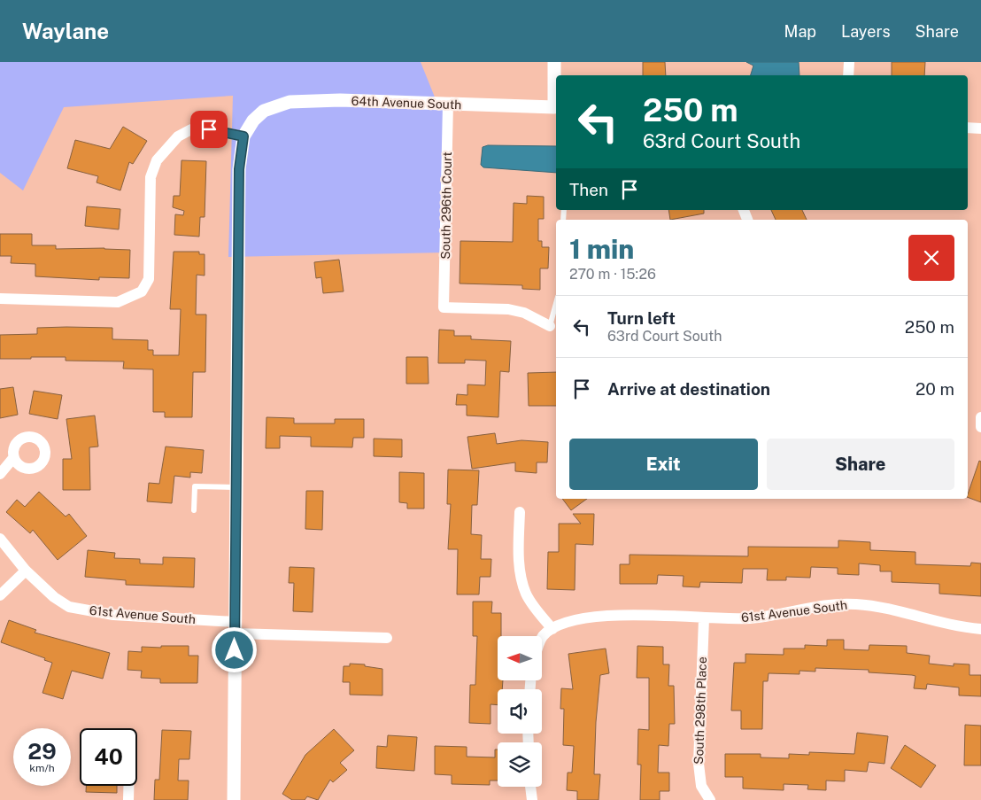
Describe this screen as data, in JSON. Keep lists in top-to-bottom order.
{
  "streets": {
    "street": [
      "64th Avenue South",
      "South 296th Court",
      "61st Avenue South",
      "South 298th Place"
    ]
  },
  "crossings": [
    ["64th Avenue South", "South 296th Court"],
    ["61st Avenue South", "South 298th Place"]
  ],
  "north": "left",
  "page": {
    "header": "Waylane",
    "nav": ["Map", "Layers", "Share"],
    "turn": ["250 m", "63rd Court South"],
    "then": "Then",
    "heading": ["1 min", "270 m · 15:26"],
    "list": [
      {
        "name": "Turn left",
        "note": "63rd Court South",
        "value": "250 m"
      },
      {
        "name": "Arrive at destination",
        "value": "20 m"
      }
    ],
    "buttons": ["Exit", "Share"],
    "speed": "29 km/h",
    "limit": "40"
  }
}
